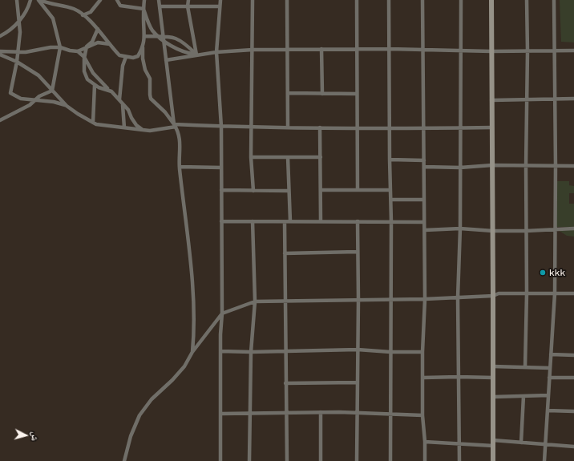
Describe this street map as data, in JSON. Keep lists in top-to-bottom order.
{
  "places": ["kkk"],
  "north": "right"
}
